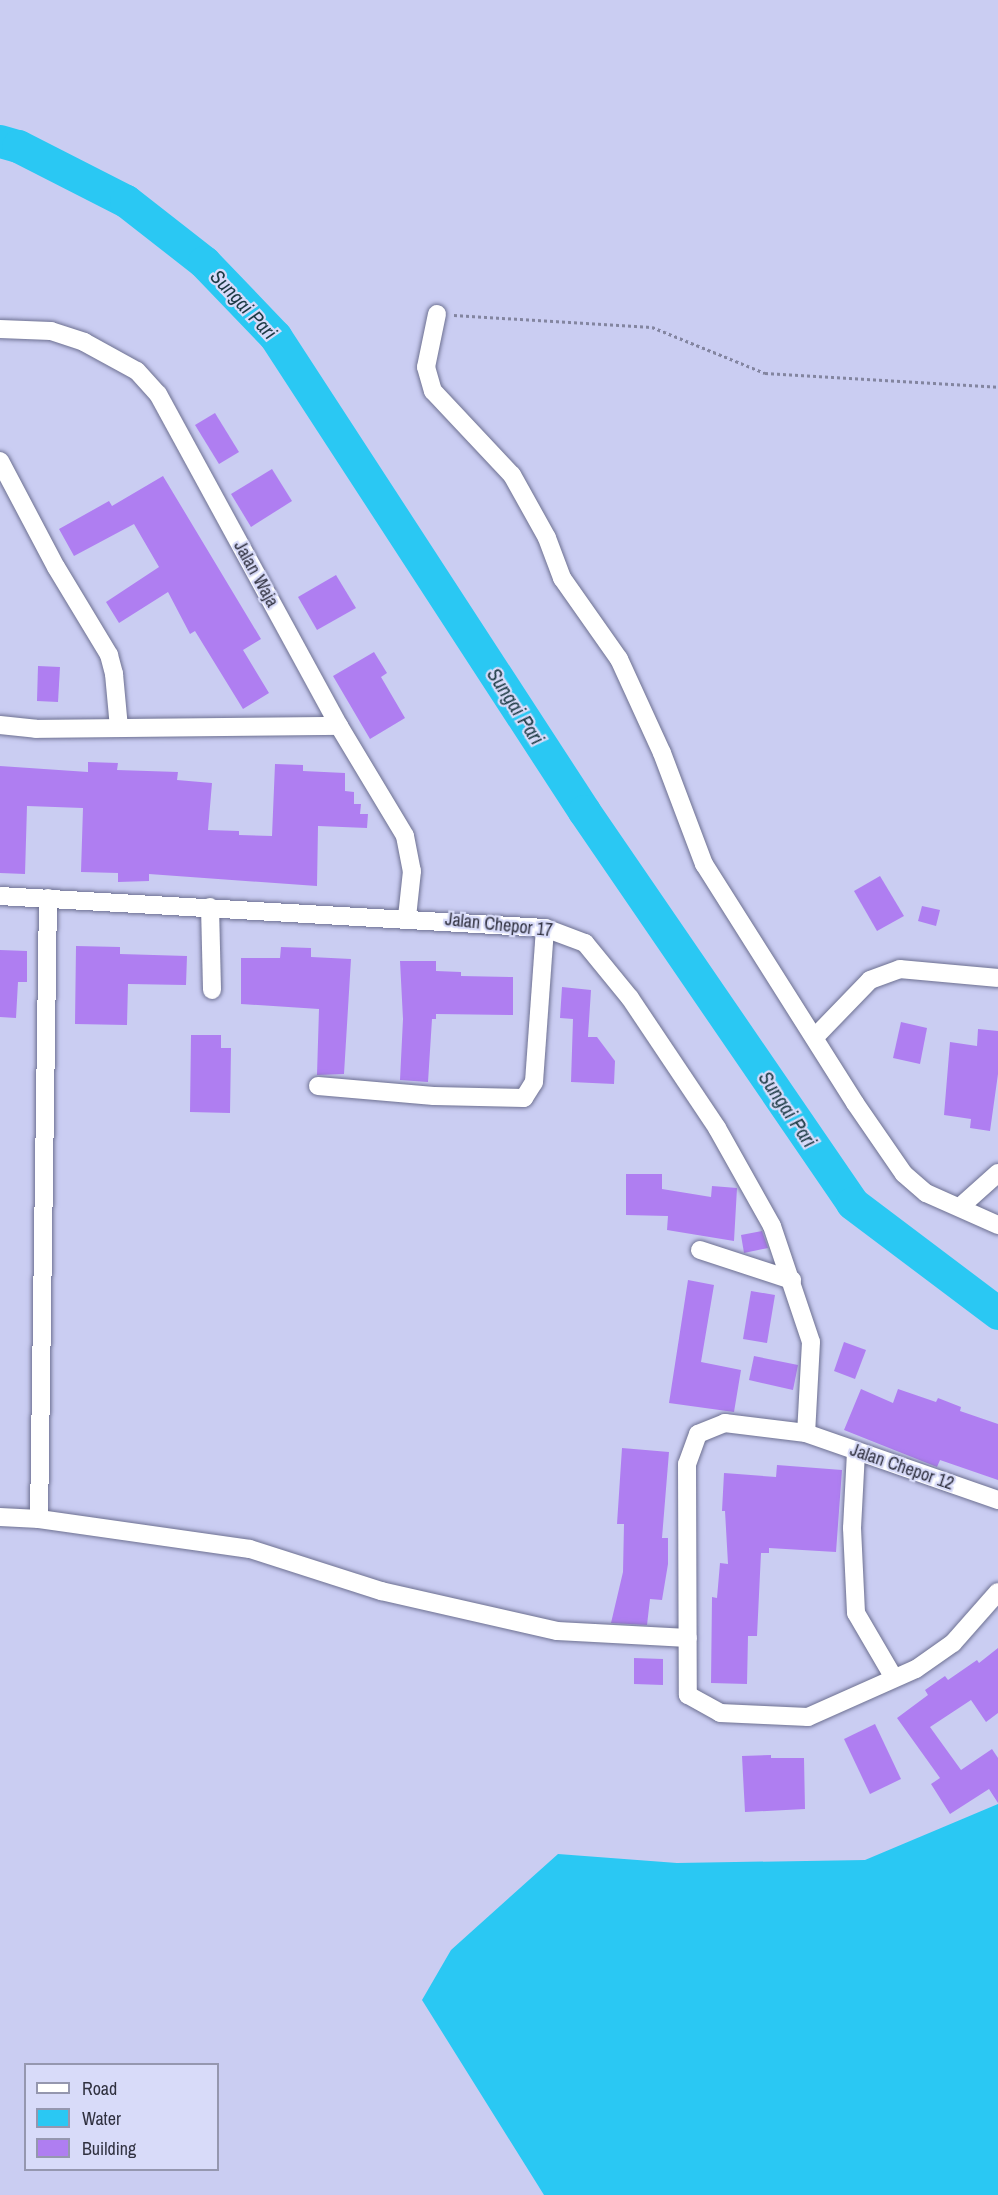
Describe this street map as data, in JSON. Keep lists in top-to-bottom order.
{
  "streets": {
    "street": ["Jalan Waja", "Jalan Chepor 17", "Jalan Chepor 12"]
  },
  "crossings": [
    ["Jalan Waja", "Jalan Chepor 17"],
    ["Jalan Chepor 17", "Jalan Chepor 12"]
  ],
  "water": ["Sungai Pari"],
  "legend": ["Road", "Water", "Building"]
}
